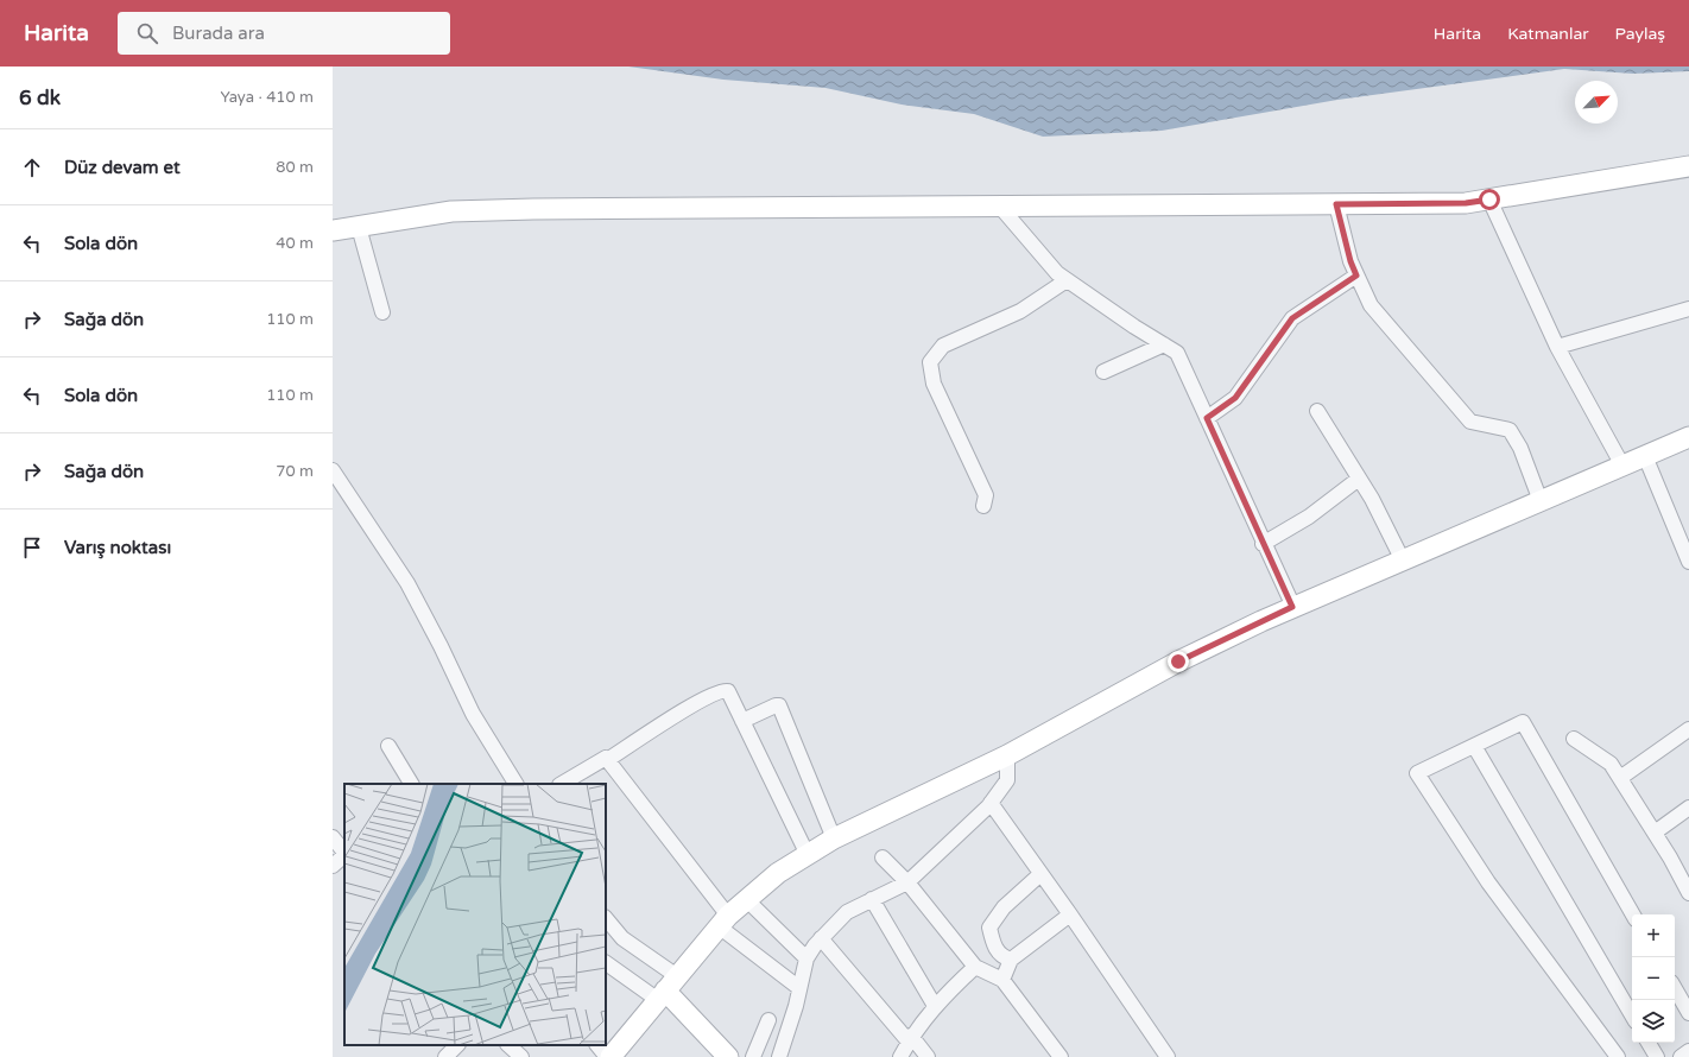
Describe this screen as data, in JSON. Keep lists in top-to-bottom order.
{
  "north": "top right",
  "page": {
    "header": "Harita",
    "search": "Burada ara",
    "nav": ["Harita", "Katmanlar", "Paylaş"],
    "heading": ["6 dk", "Yaya · 410 m"],
    "list": [
      ["Düz devam et", "80 m"],
      ["Sola dön", "40 m"],
      ["Sağa dön", "110 m"],
      ["Sola dön", "110 m"],
      ["Sağa dön", "70 m"],
      "Varış noktası"
    ],
    "map_buttons": ["+", "−"]
  }
}
